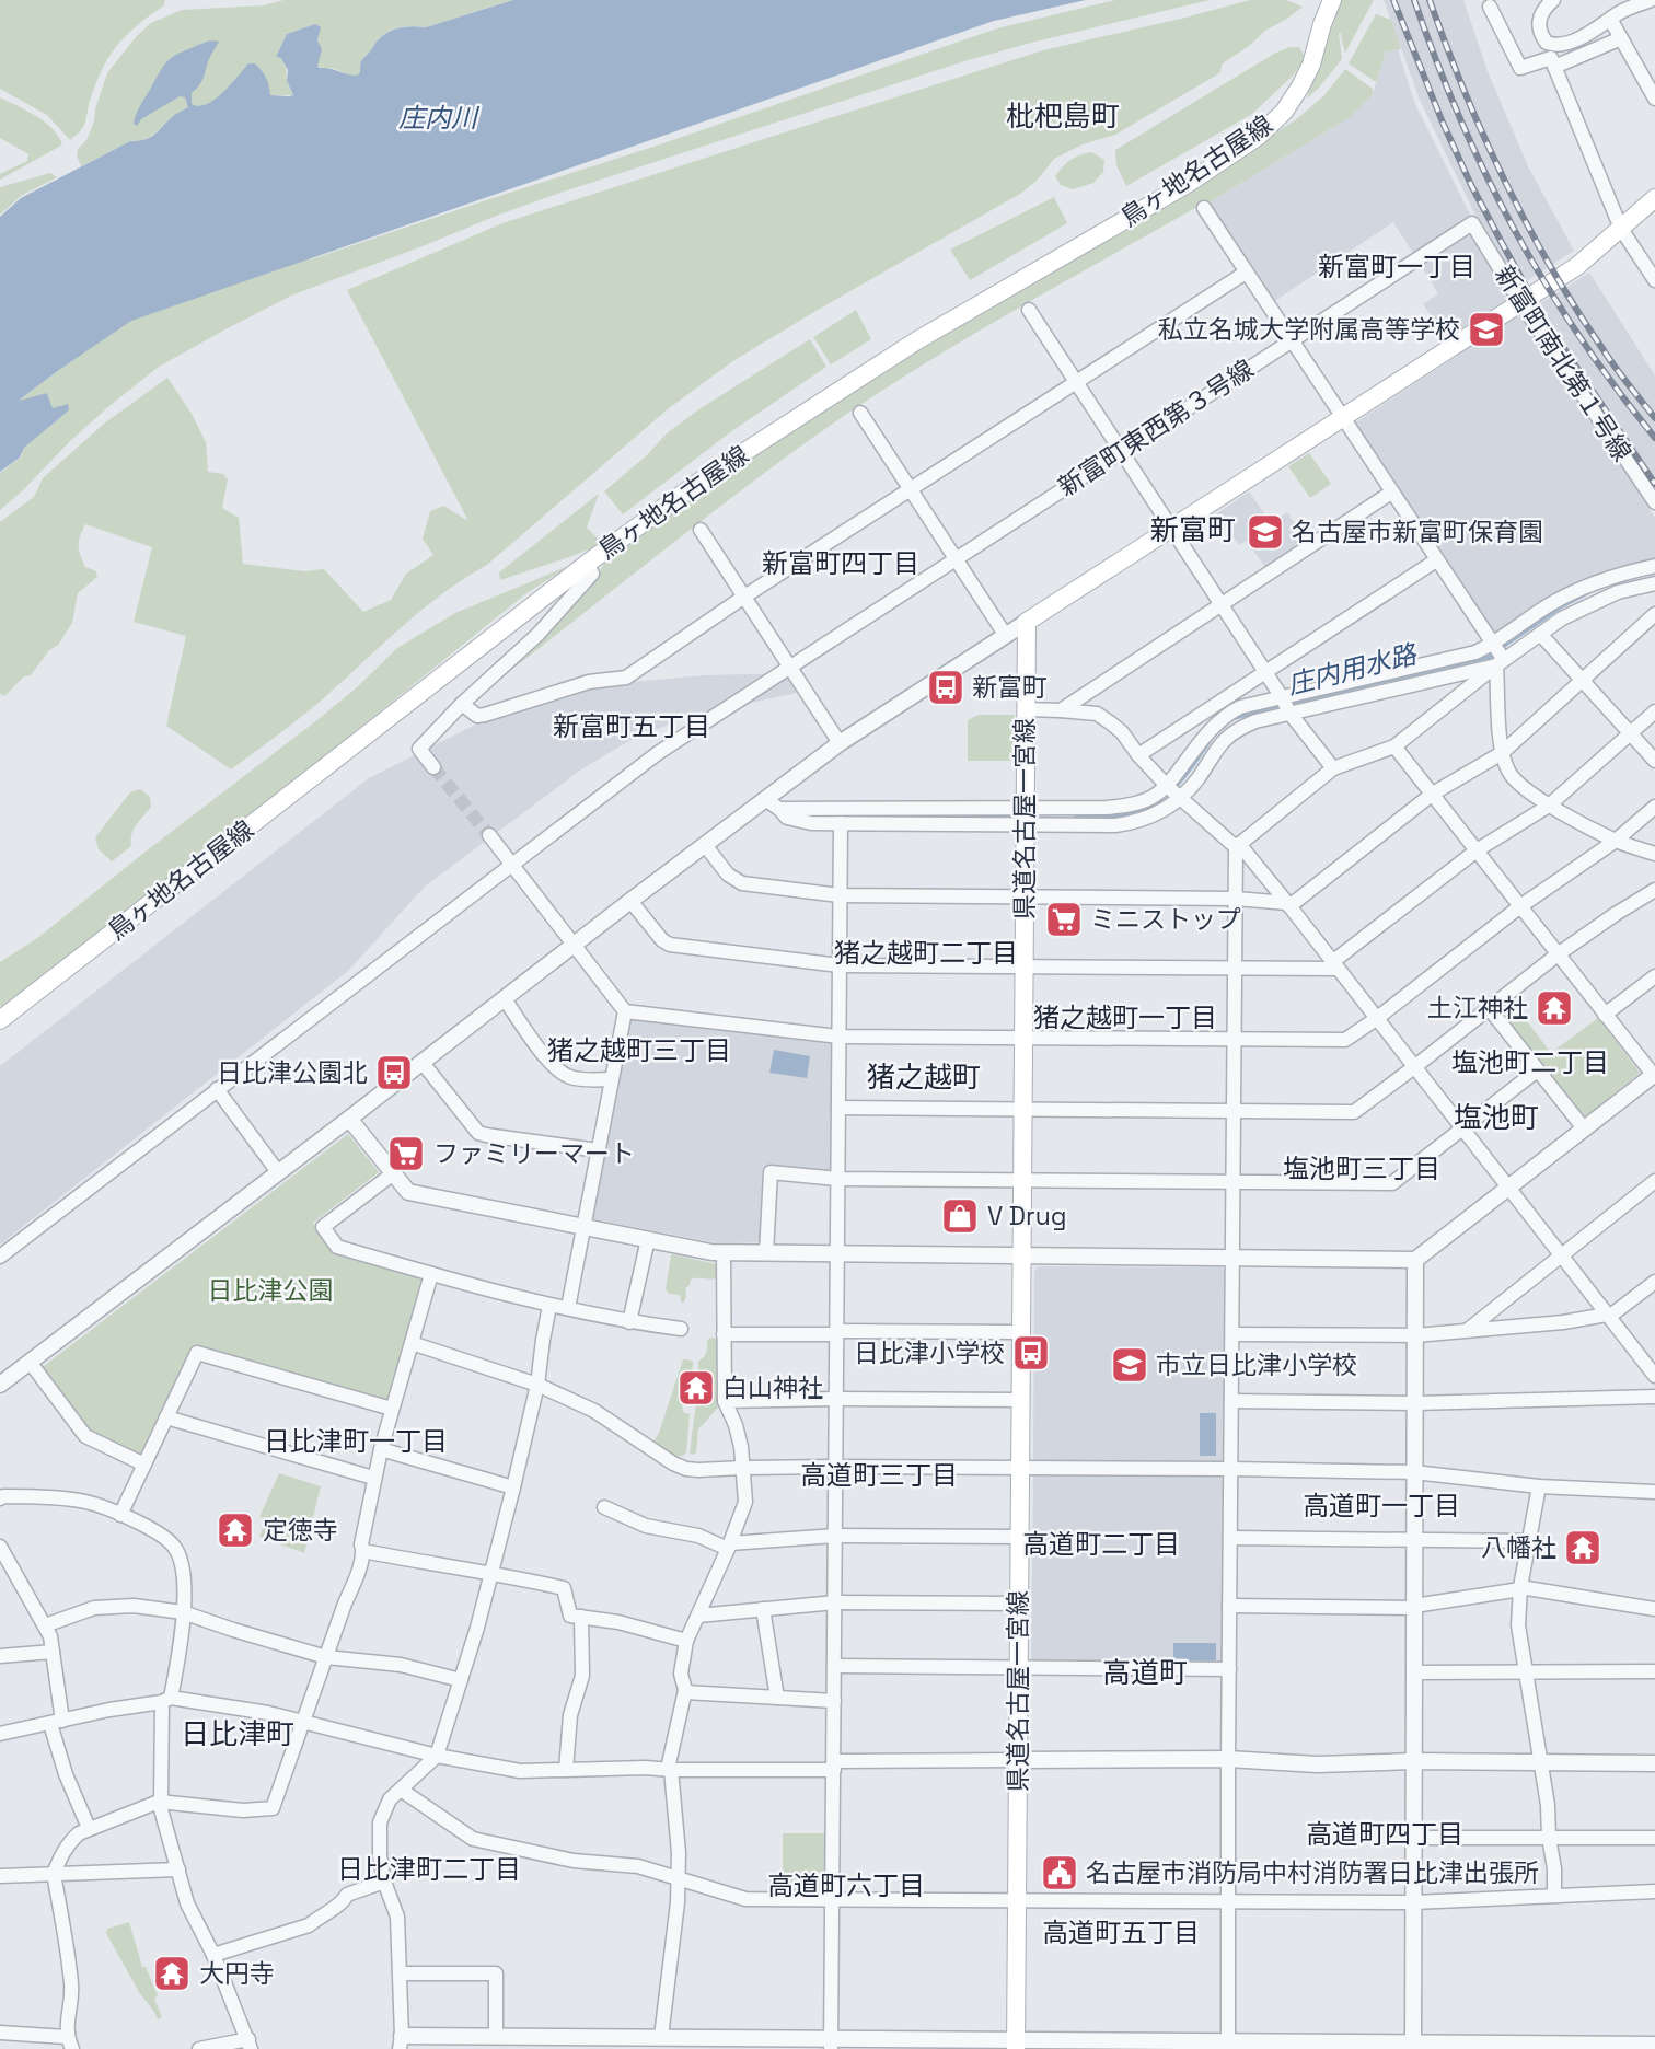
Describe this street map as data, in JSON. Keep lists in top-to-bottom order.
{
  "streets": {
    "main road": ["鳥ヶ地名古屋線", "県道名古屋一宮線"],
    "street": ["新富町南北第１号線", "新富町東西第３号線"]
  },
  "crossings": [
    ["新富町南北第１号線", "新富町東西第３号線"]
  ],
  "districts": [
    "枇杷島町",
    "新富町一丁目",
    "新富町",
    "新富町四丁目",
    "新富町五丁目",
    "猪之越町二丁目",
    "猪之越町一丁目",
    "猪之越町三丁目",
    "塩池町二丁目",
    "猪之越町",
    "塩池町",
    "塩池町三丁目",
    "日比津町一丁目",
    "高道町三丁目",
    "高道町一丁目",
    "高道町二丁目",
    "高道町",
    "日比津町",
    "高道町四丁目",
    "日比津町二丁目",
    "高道町六丁目",
    "高道町五丁目"
  ],
  "water": ["庄内川", "庄内用水路"],
  "parks": ["日比津公園"],
  "places": {
    "school or university": ["私立名城大学附属高等学校", "名古屋市新富町保育園", "市立日比津小学校"],
    "bus stop": ["新富町", "日比津公園北", "日比津小学校"],
    "supermarket": ["ミニストップ", "ファミリーマート"],
    "temple": [
      "土江神社",
      "白山神社",
      "定徳寺",
      "八幡社",
      "大円寺"
    ],
    "shop": ["V Drug"],
    "public building": ["名古屋市消防局中村消防署日比津出張所"]
  }
}
